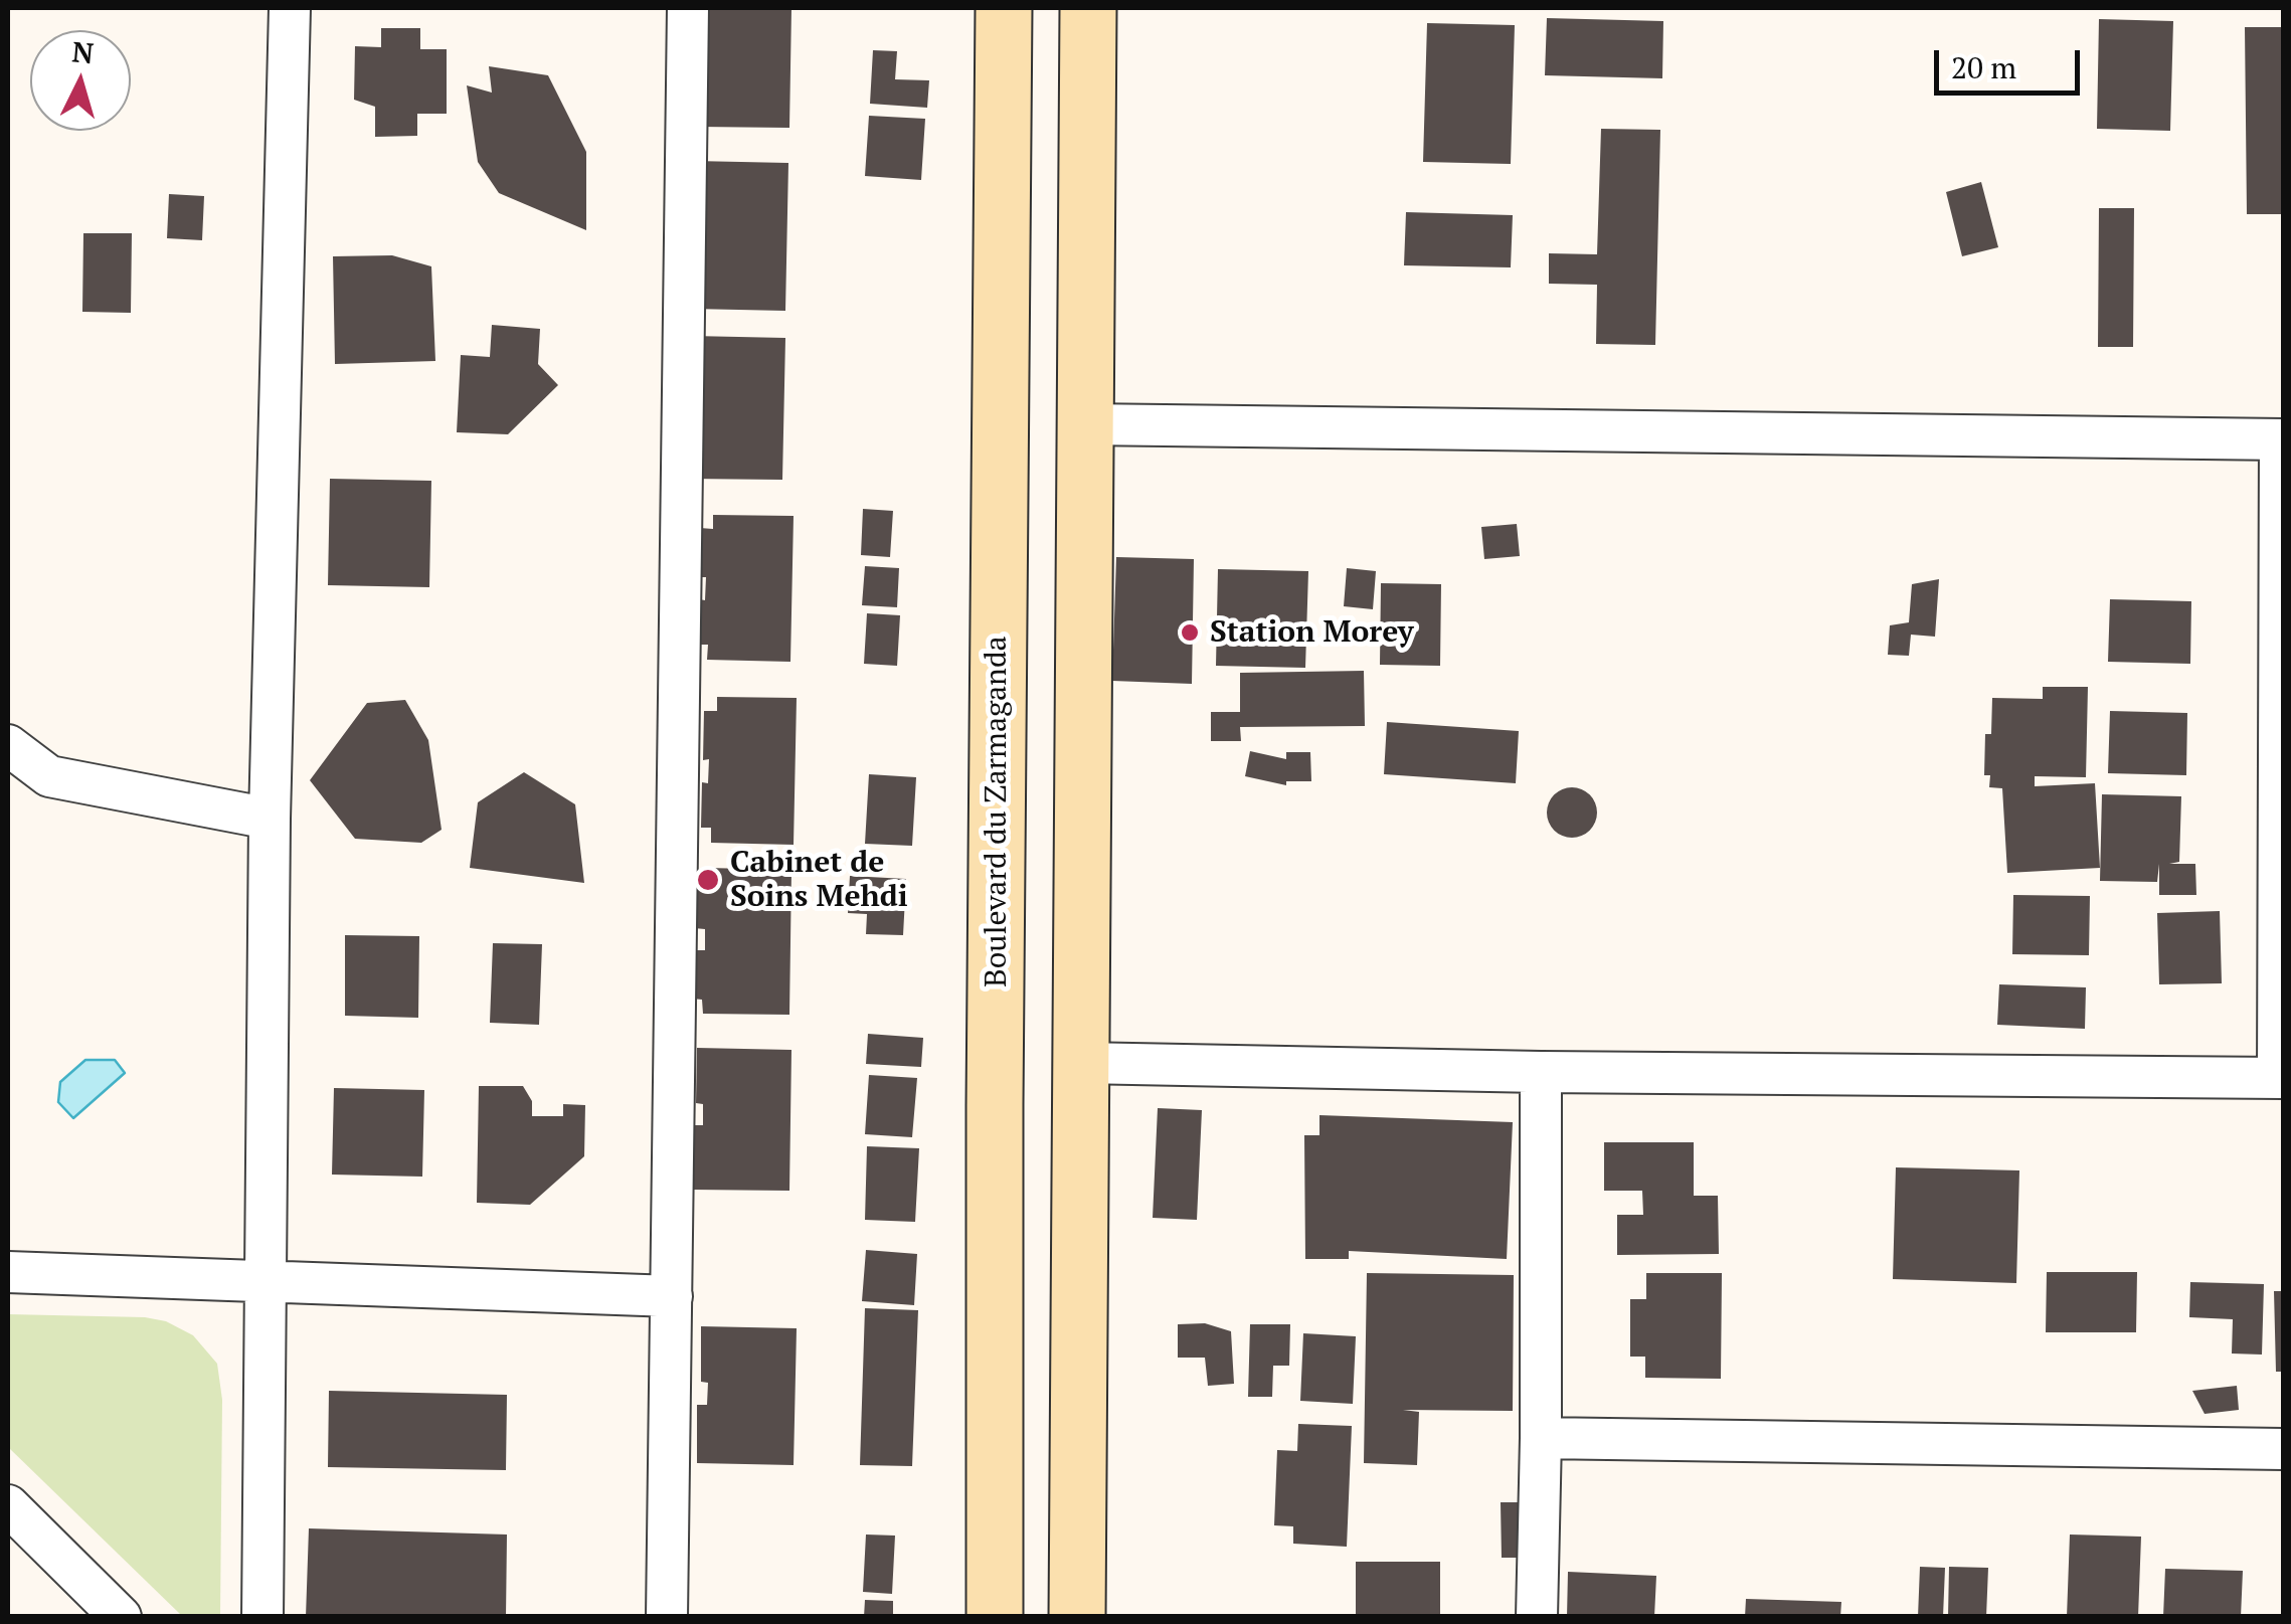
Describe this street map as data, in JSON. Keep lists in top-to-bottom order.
{
  "streets": {
    "main road": ["Boulevard du Zarmaganda"]
  },
  "places": ["Station Morey", "Cabinet de Soins Mehdi"],
  "scale_bar": "20 m",
  "north": "top"
}
